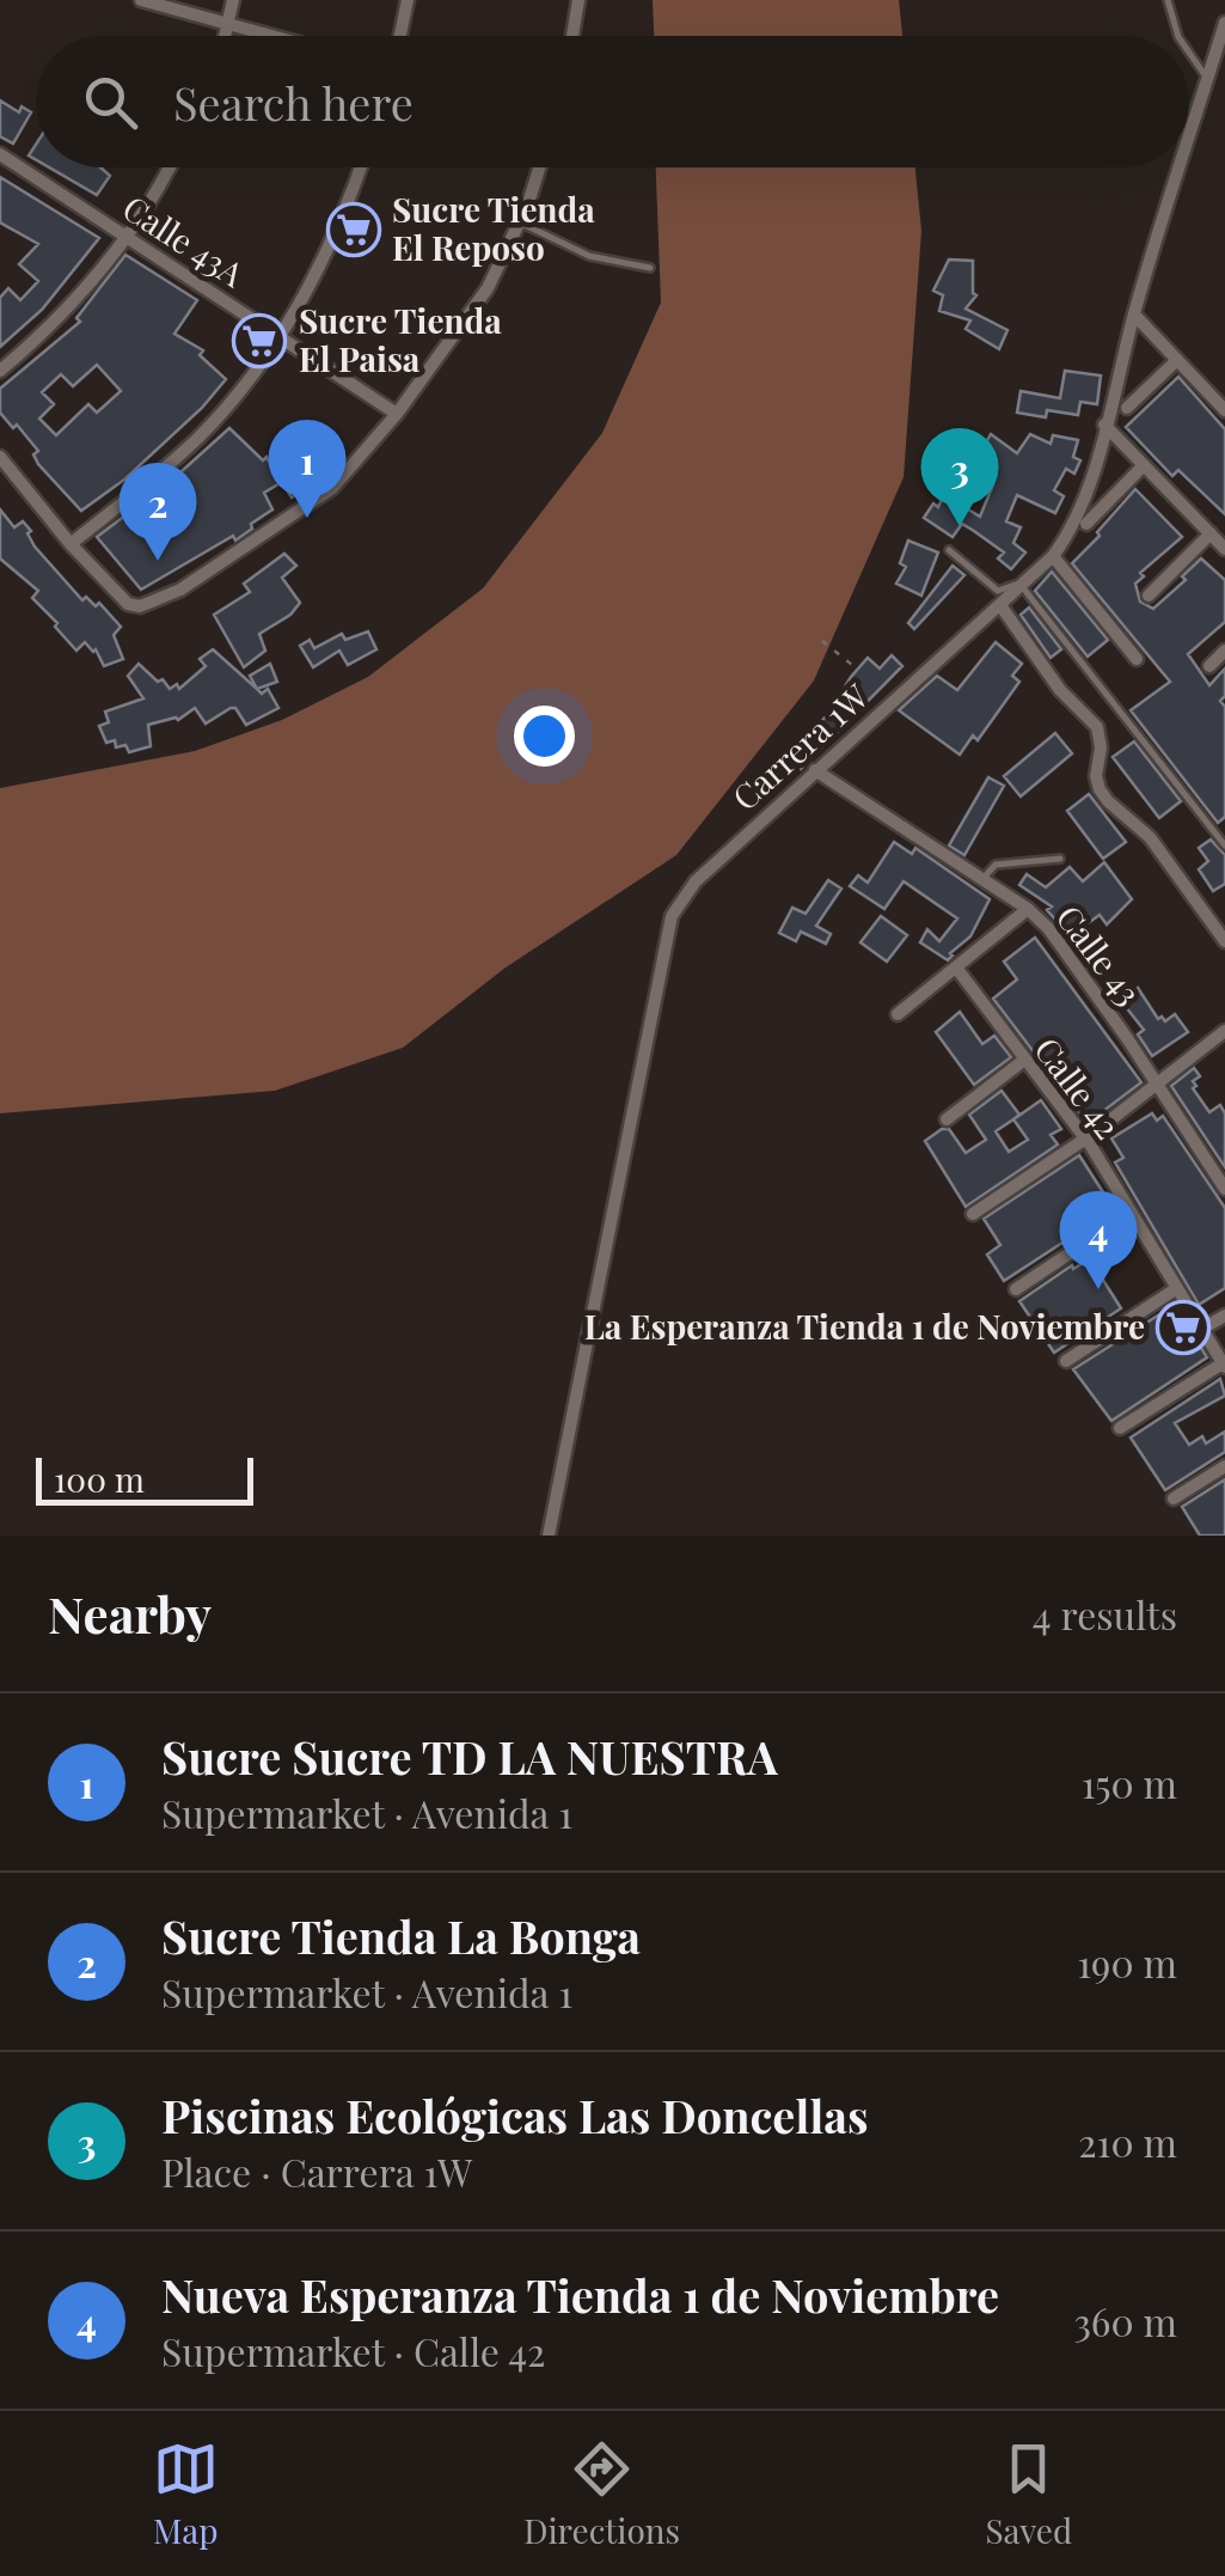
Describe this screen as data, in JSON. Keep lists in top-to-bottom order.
{
  "streets": {
    "street": [
      "Calle 43A",
      "Carrera 1W",
      "Calle 43",
      "Calle 42"
    ]
  },
  "crossings": [
    ["Carrera 1W", "Calle 43"]
  ],
  "places": {
    "supermarket": ["Sucre Tienda El Reposo", "Sucre Tienda El Paisa", "La Esperanza Tienda 1 de Noviembre"]
  },
  "scale_bar": "100 m",
  "page": {
    "search": "Search here",
    "pins": [
      "1",
      "3",
      "2",
      "4"
    ],
    "scale": "100 m",
    "heading": ["Nearby", "4 results"],
    "list": [
      {
        "mark": "1",
        "name": "Sucre Sucre TD LA NUESTRA",
        "note": "Supermarket · Avenida 1",
        "value": "150 m"
      },
      {
        "mark": "2",
        "name": "Sucre Tienda La Bonga",
        "note": "Supermarket · Avenida 1",
        "value": "190 m"
      },
      {
        "mark": "3",
        "name": "Piscinas Ecológicas Las Doncellas",
        "note": "Place · Carrera 1W",
        "value": "210 m"
      },
      {
        "mark": "4",
        "name": "Nueva Esperanza Tienda 1 de Noviembre",
        "note": "Supermarket · Calle 42",
        "value": "360 m"
      }
    ],
    "nav": ["Map", "Directions", "Saved"]
  }
}
